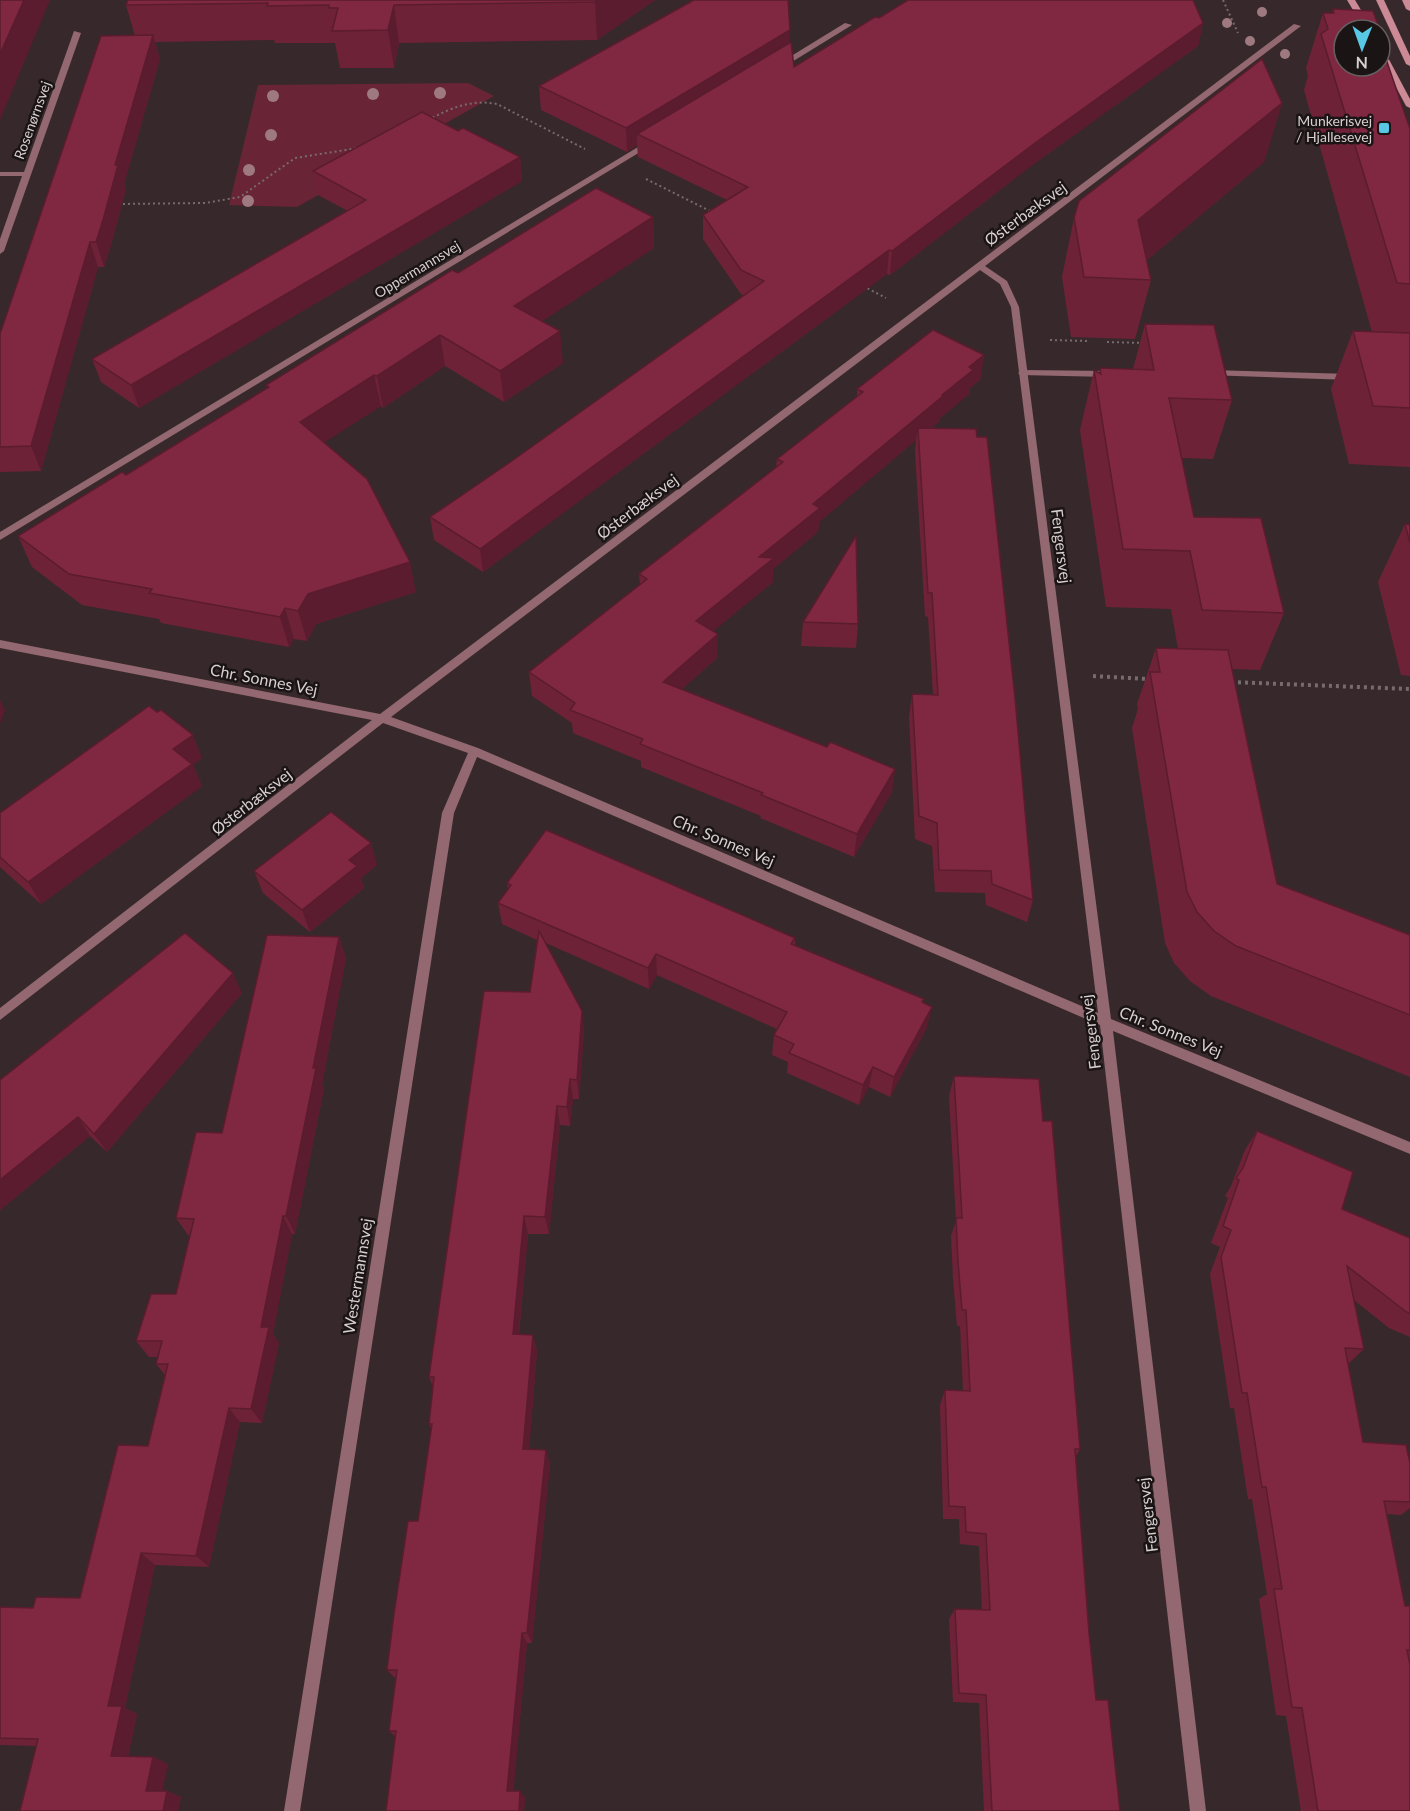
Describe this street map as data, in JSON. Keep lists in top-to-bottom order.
{
  "streets": {
    "street": [
      "Rosenørnsvej",
      "Østerbæksvej",
      "Oppermannsvej",
      "Fengersvej",
      "Chr. Sonnes Vej",
      "Westermannsvej"
    ]
  },
  "crossings": [
    ["Østerbæksvej", "Fengersvej"],
    ["Østerbæksvej", "Chr. Sonnes Vej"],
    ["Fengersvej", "Chr. Sonnes Vej"],
    ["Chr. Sonnes Vej", "Westermannsvej"]
  ],
  "places": {
    "transit": ["Munkerisvej / Hjallesevej"]
  },
  "north": "bottom"
}
